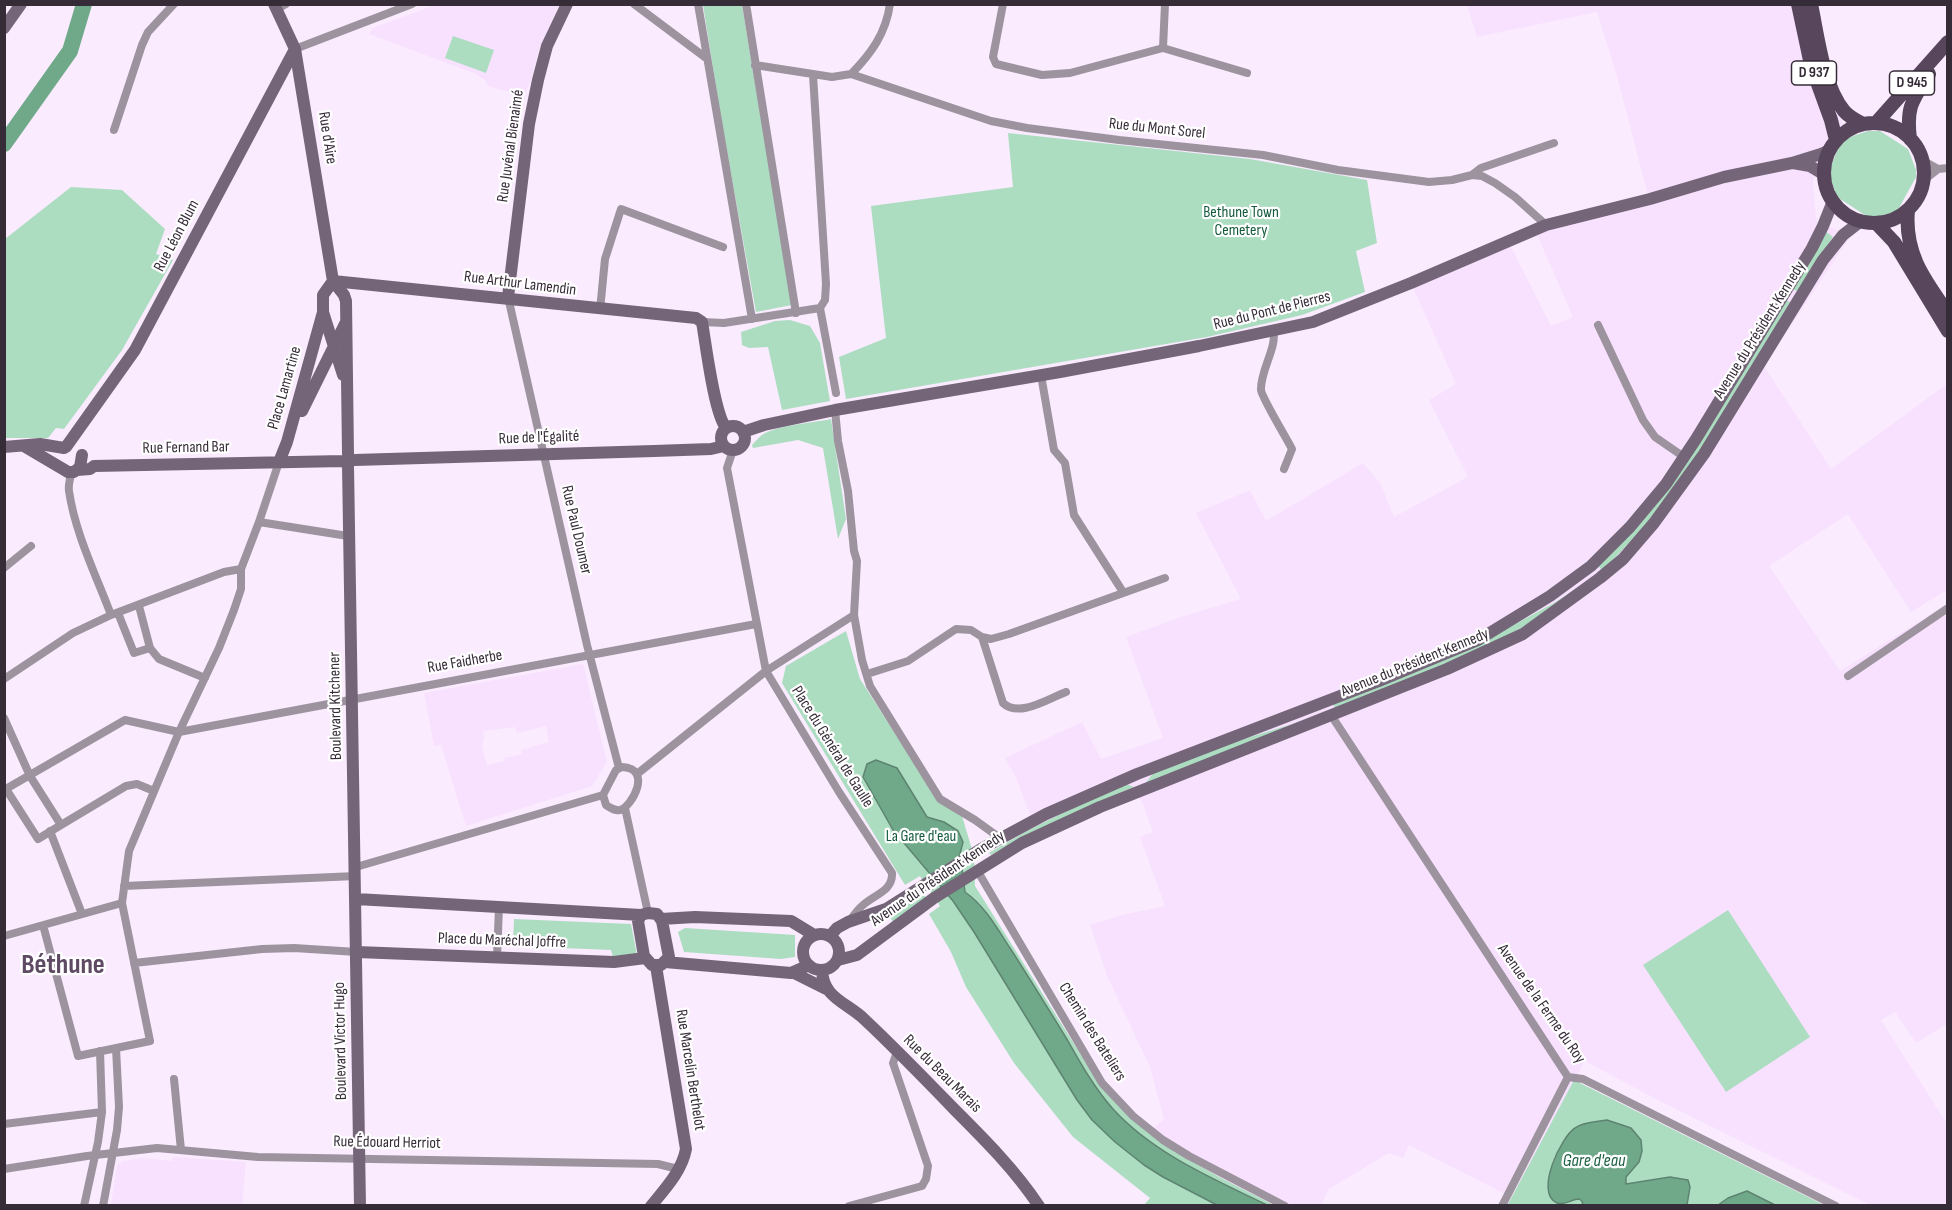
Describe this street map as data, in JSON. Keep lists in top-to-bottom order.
{
  "streets": {
    "main road": [
      "D 937",
      "D 945",
      "Rue d'Aire",
      "Rue Juvénal Bienaimé",
      "Rue Léon Blum",
      "Rue Arthur Lamendin",
      "Rue du Pont de Pierres",
      "Avenue du Président Kennedy",
      "Place Lamartine",
      "Rue de l'Égalité",
      "Rue Fernand Bar",
      "Boulevard Kitchener",
      "Place du Maréchal Joffre",
      "Avenue de la Ferme du Roy",
      "Boulevard Victor Hugo",
      "Rue Marcelin Berthelot",
      "Rue du Beau Marais"
    ],
    "street": [
      "Rue du Mont Sorel",
      "Rue Paul Doumer",
      "Rue Faidherbe",
      "Place du Général de Gaulle",
      "Chemin des Bateliers",
      "Rue Édouard Herriot"
    ]
  },
  "crossings": [
    ["D 937", "D 945"],
    ["D 937", "Rue du Pont de Pierres"],
    ["D 937", "Avenue du Président Kennedy"],
    ["D 945", "Rue du Pont de Pierres"],
    ["D 945", "Avenue du Président Kennedy"],
    ["Rue d'Aire", "Rue Léon Blum"],
    ["Rue d'Aire", "Rue Arthur Lamendin"],
    ["Rue d'Aire", "Place Lamartine"],
    ["Rue Juvénal Bienaimé", "Rue Arthur Lamendin"],
    ["Rue Juvénal Bienaimé", "Rue Paul Doumer"],
    ["Rue Léon Blum", "Rue Fernand Bar"],
    ["Rue Arthur Lamendin", "Place Lamartine"],
    ["Rue Arthur Lamendin", "Rue Paul Doumer"],
    ["Rue du Pont de Pierres", "Avenue du Président Kennedy"],
    ["Rue du Pont de Pierres", "Rue de l'Égalité"],
    ["Rue du Pont de Pierres", "Place du Général de Gaulle"],
    ["Avenue du Président Kennedy", "Place du Général de Gaulle"],
    ["Avenue du Président Kennedy", "Avenue de la Ferme du Roy"],
    ["Avenue du Président Kennedy", "Chemin des Bateliers"],
    ["Rue de l'Égalité", "Rue Paul Doumer"],
    ["Rue de l'Égalité", "Place du Général de Gaulle"],
    ["Rue Paul Doumer", "Rue Faidherbe"],
    ["Rue Faidherbe", "Boulevard Kitchener"],
    ["Rue Faidherbe", "Place du Général de Gaulle"],
    ["Boulevard Kitchener", "Boulevard Victor Hugo"],
    ["Place du Maréchal Joffre", "Boulevard Victor Hugo"],
    ["Boulevard Victor Hugo", "Rue Édouard Herriot"],
    ["Rue Marcelin Berthelot", "Rue Édouard Herriot"]
  ],
  "districts": ["Béthune"],
  "water": ["Gare d'eau"],
  "parks": ["Bethune Town Cemetery", "La Gare d'eau"]
}
